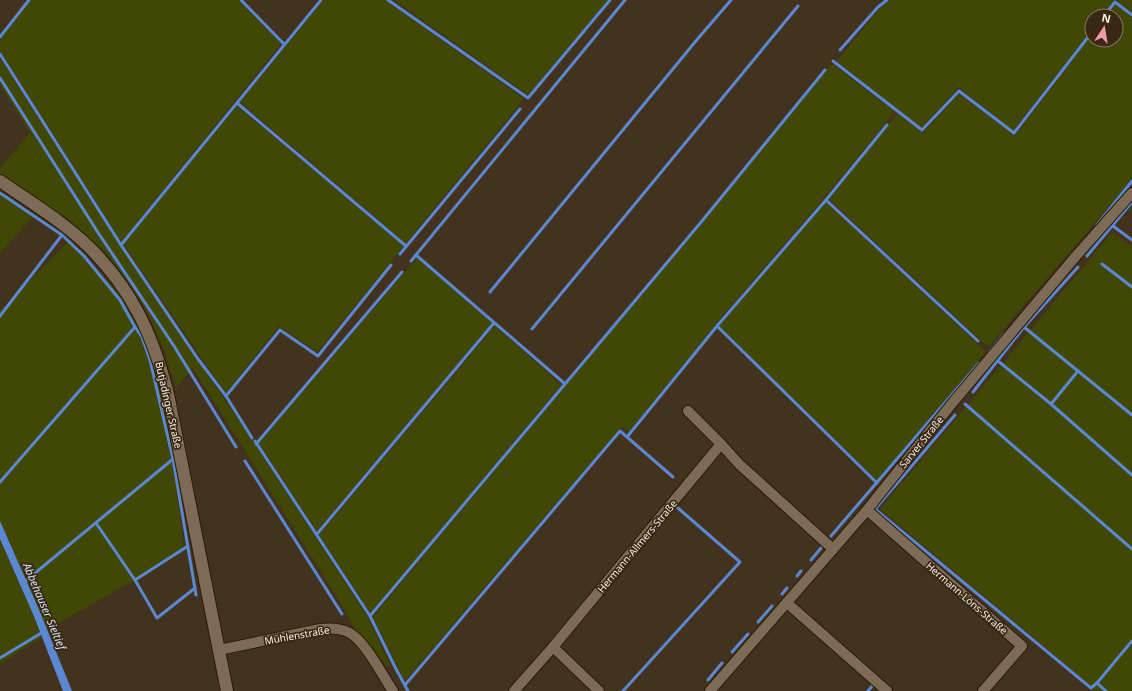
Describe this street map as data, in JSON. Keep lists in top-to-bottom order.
{
  "streets": {
    "main road": ["Butjadinger Straße"],
    "street": [
      "Sarver Straße",
      "Hermann-Allmers-Straße",
      "Hermann-Löns-Straße",
      "Mühlenstraße"
    ]
  },
  "crossings": [
    ["Butjadinger Straße", "Mühlenstraße"],
    ["Sarver Straße", "Hermann-Löns-Straße"]
  ],
  "water": ["Abbehauser Sieltief"],
  "north": "top"
}
